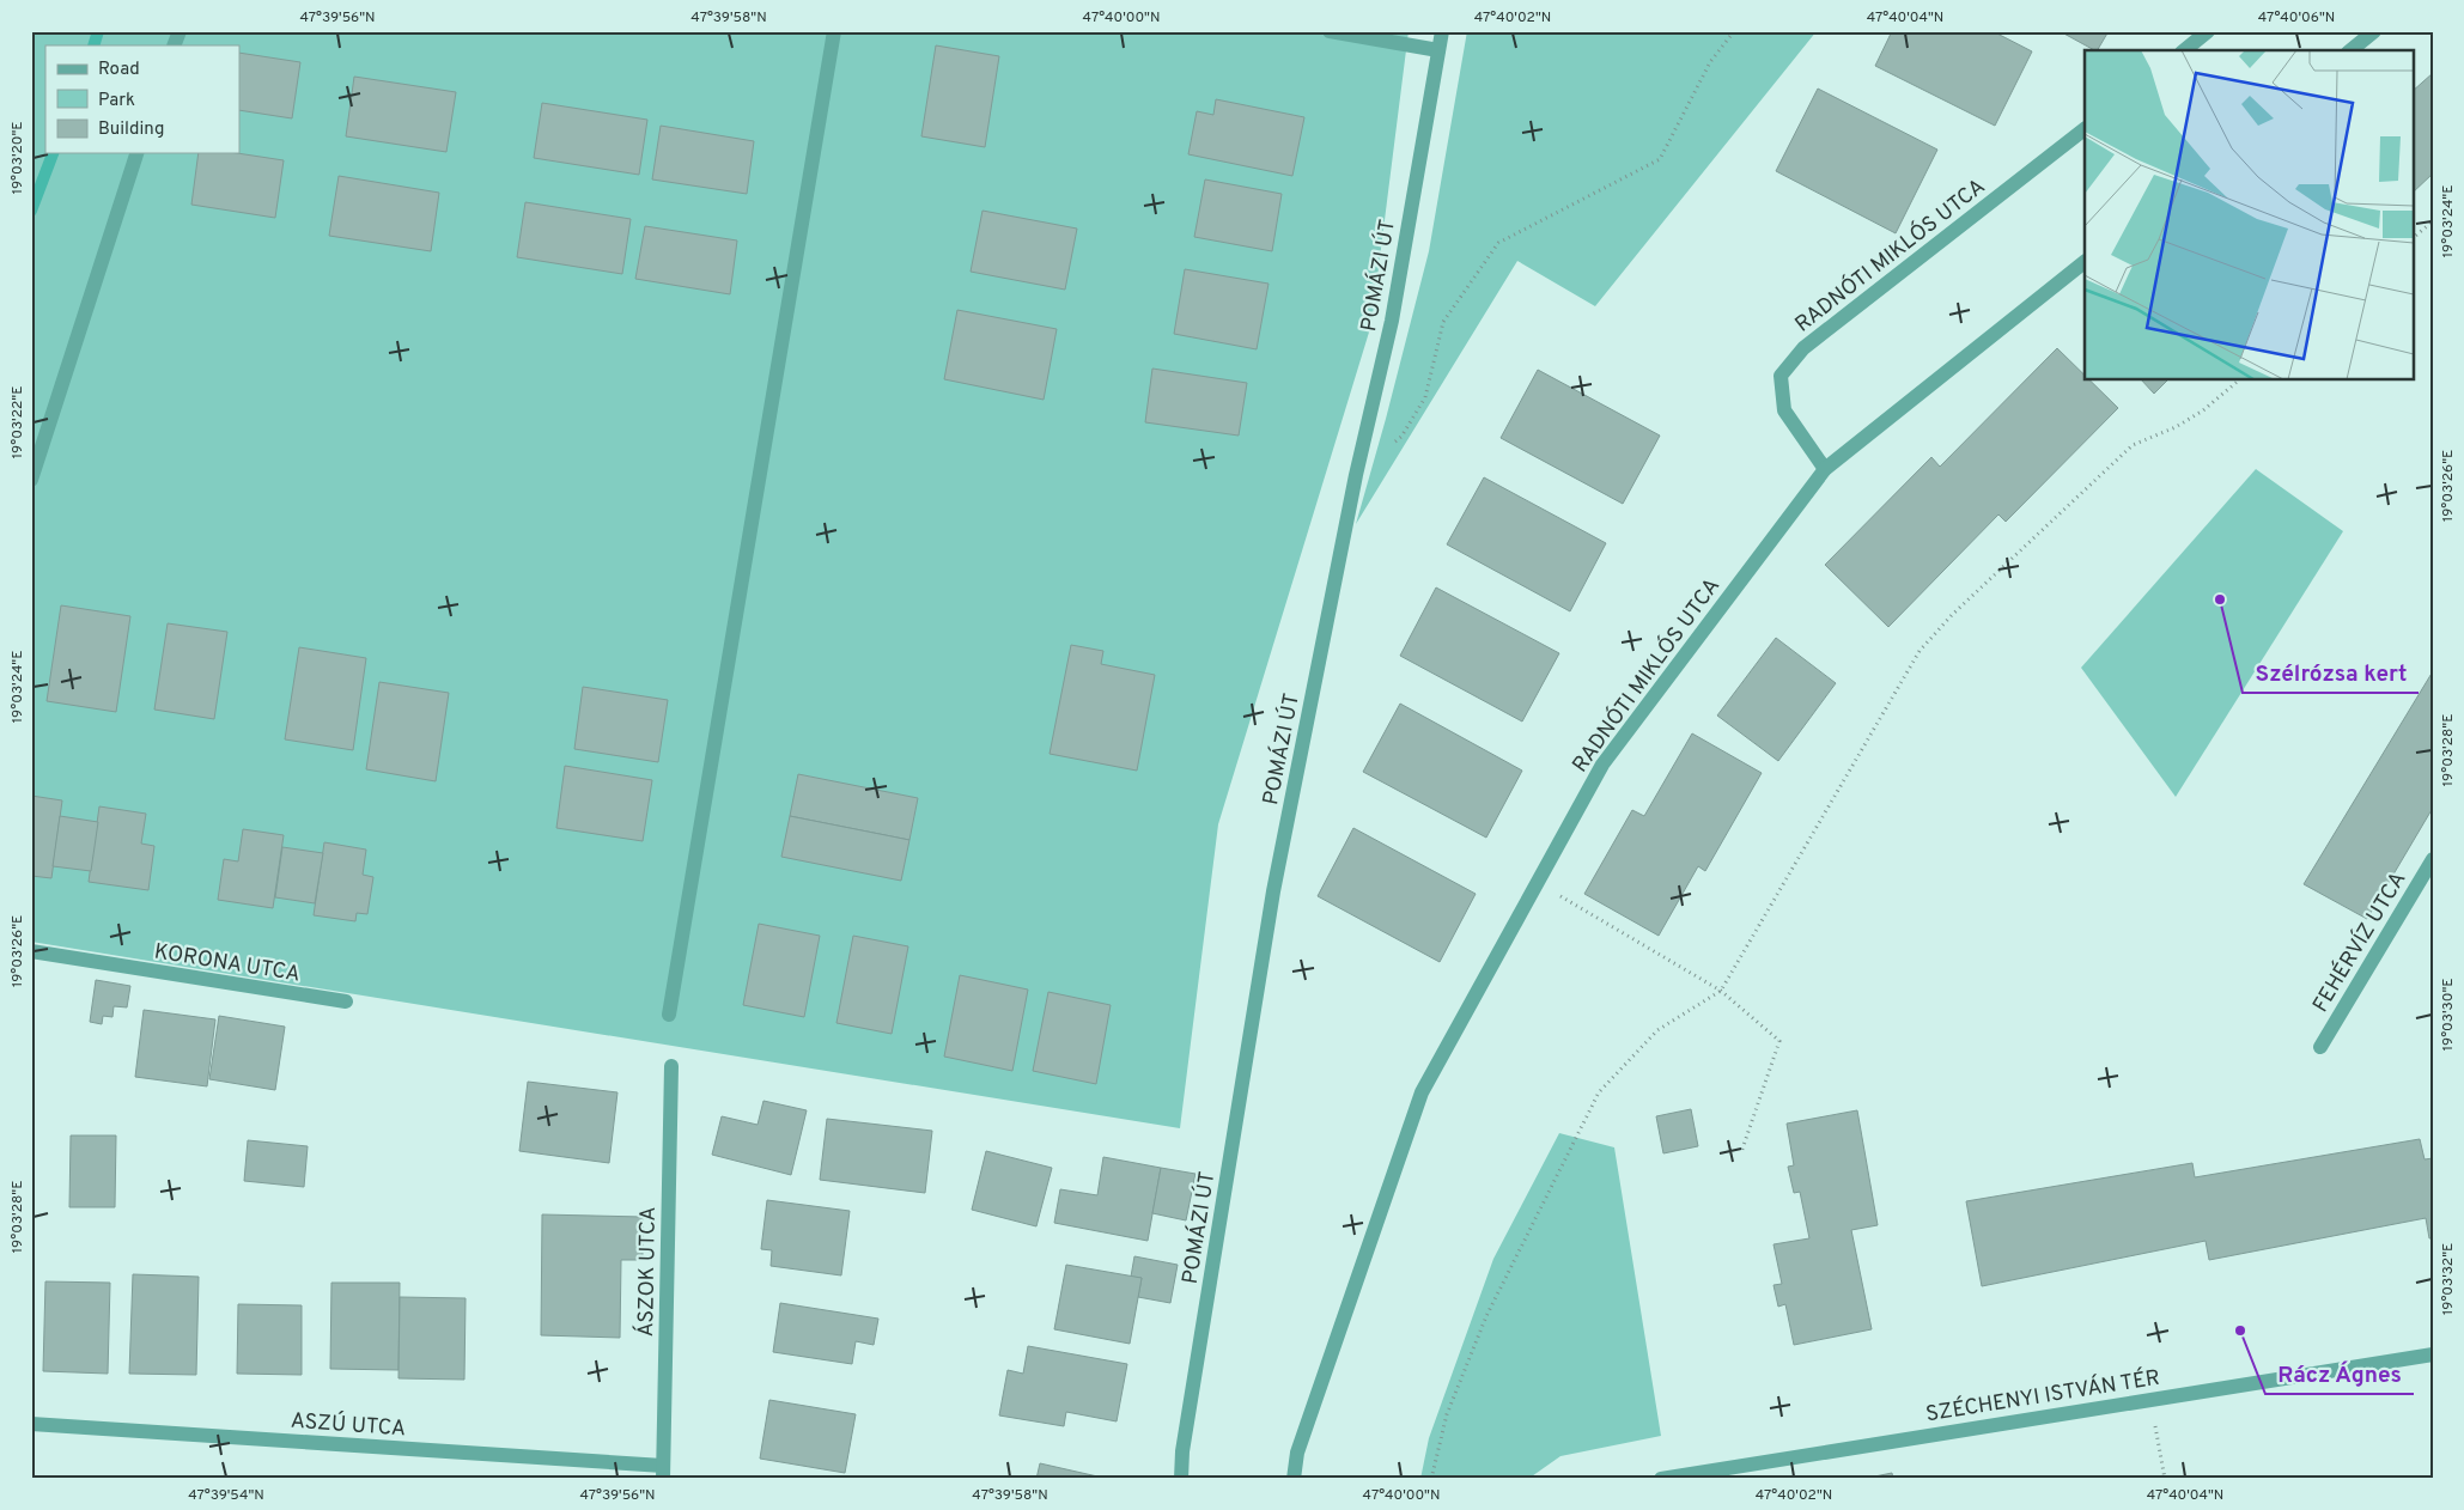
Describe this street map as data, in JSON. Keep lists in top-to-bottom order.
{
  "streets": {
    "street": [
      "RADNÓTI MIKLÓS UTCA",
      "POMÁZI ÚT",
      "FEHÉRVÍZ UTCA",
      "KORONA UTCA",
      "ÁSZOK UTCA",
      "SZÉCHENYI ISTVÁN TÉR",
      "ASZÚ UTCA"
    ]
  },
  "crossings": [
    ["ÁSZOK UTCA", "ASZÚ UTCA"]
  ],
  "places": ["Szélrózsa kert", "Rácz Ágnes"],
  "legend": ["Road", "Park", "Building"],
  "coordinates": [
    "47°39'56\"N",
    "47°39'58\"N",
    "47°40'00\"N",
    "47°40'02\"N",
    "47°40'04\"N",
    "47°40'06\"N",
    "19°03'20\"E",
    "19°03'24\"E",
    "19°03'22\"E",
    "19°03'26\"E",
    "19°03'28\"E",
    "19°03'30\"E",
    "19°03'32\"E",
    "47°39'54\"N"
  ]
}
